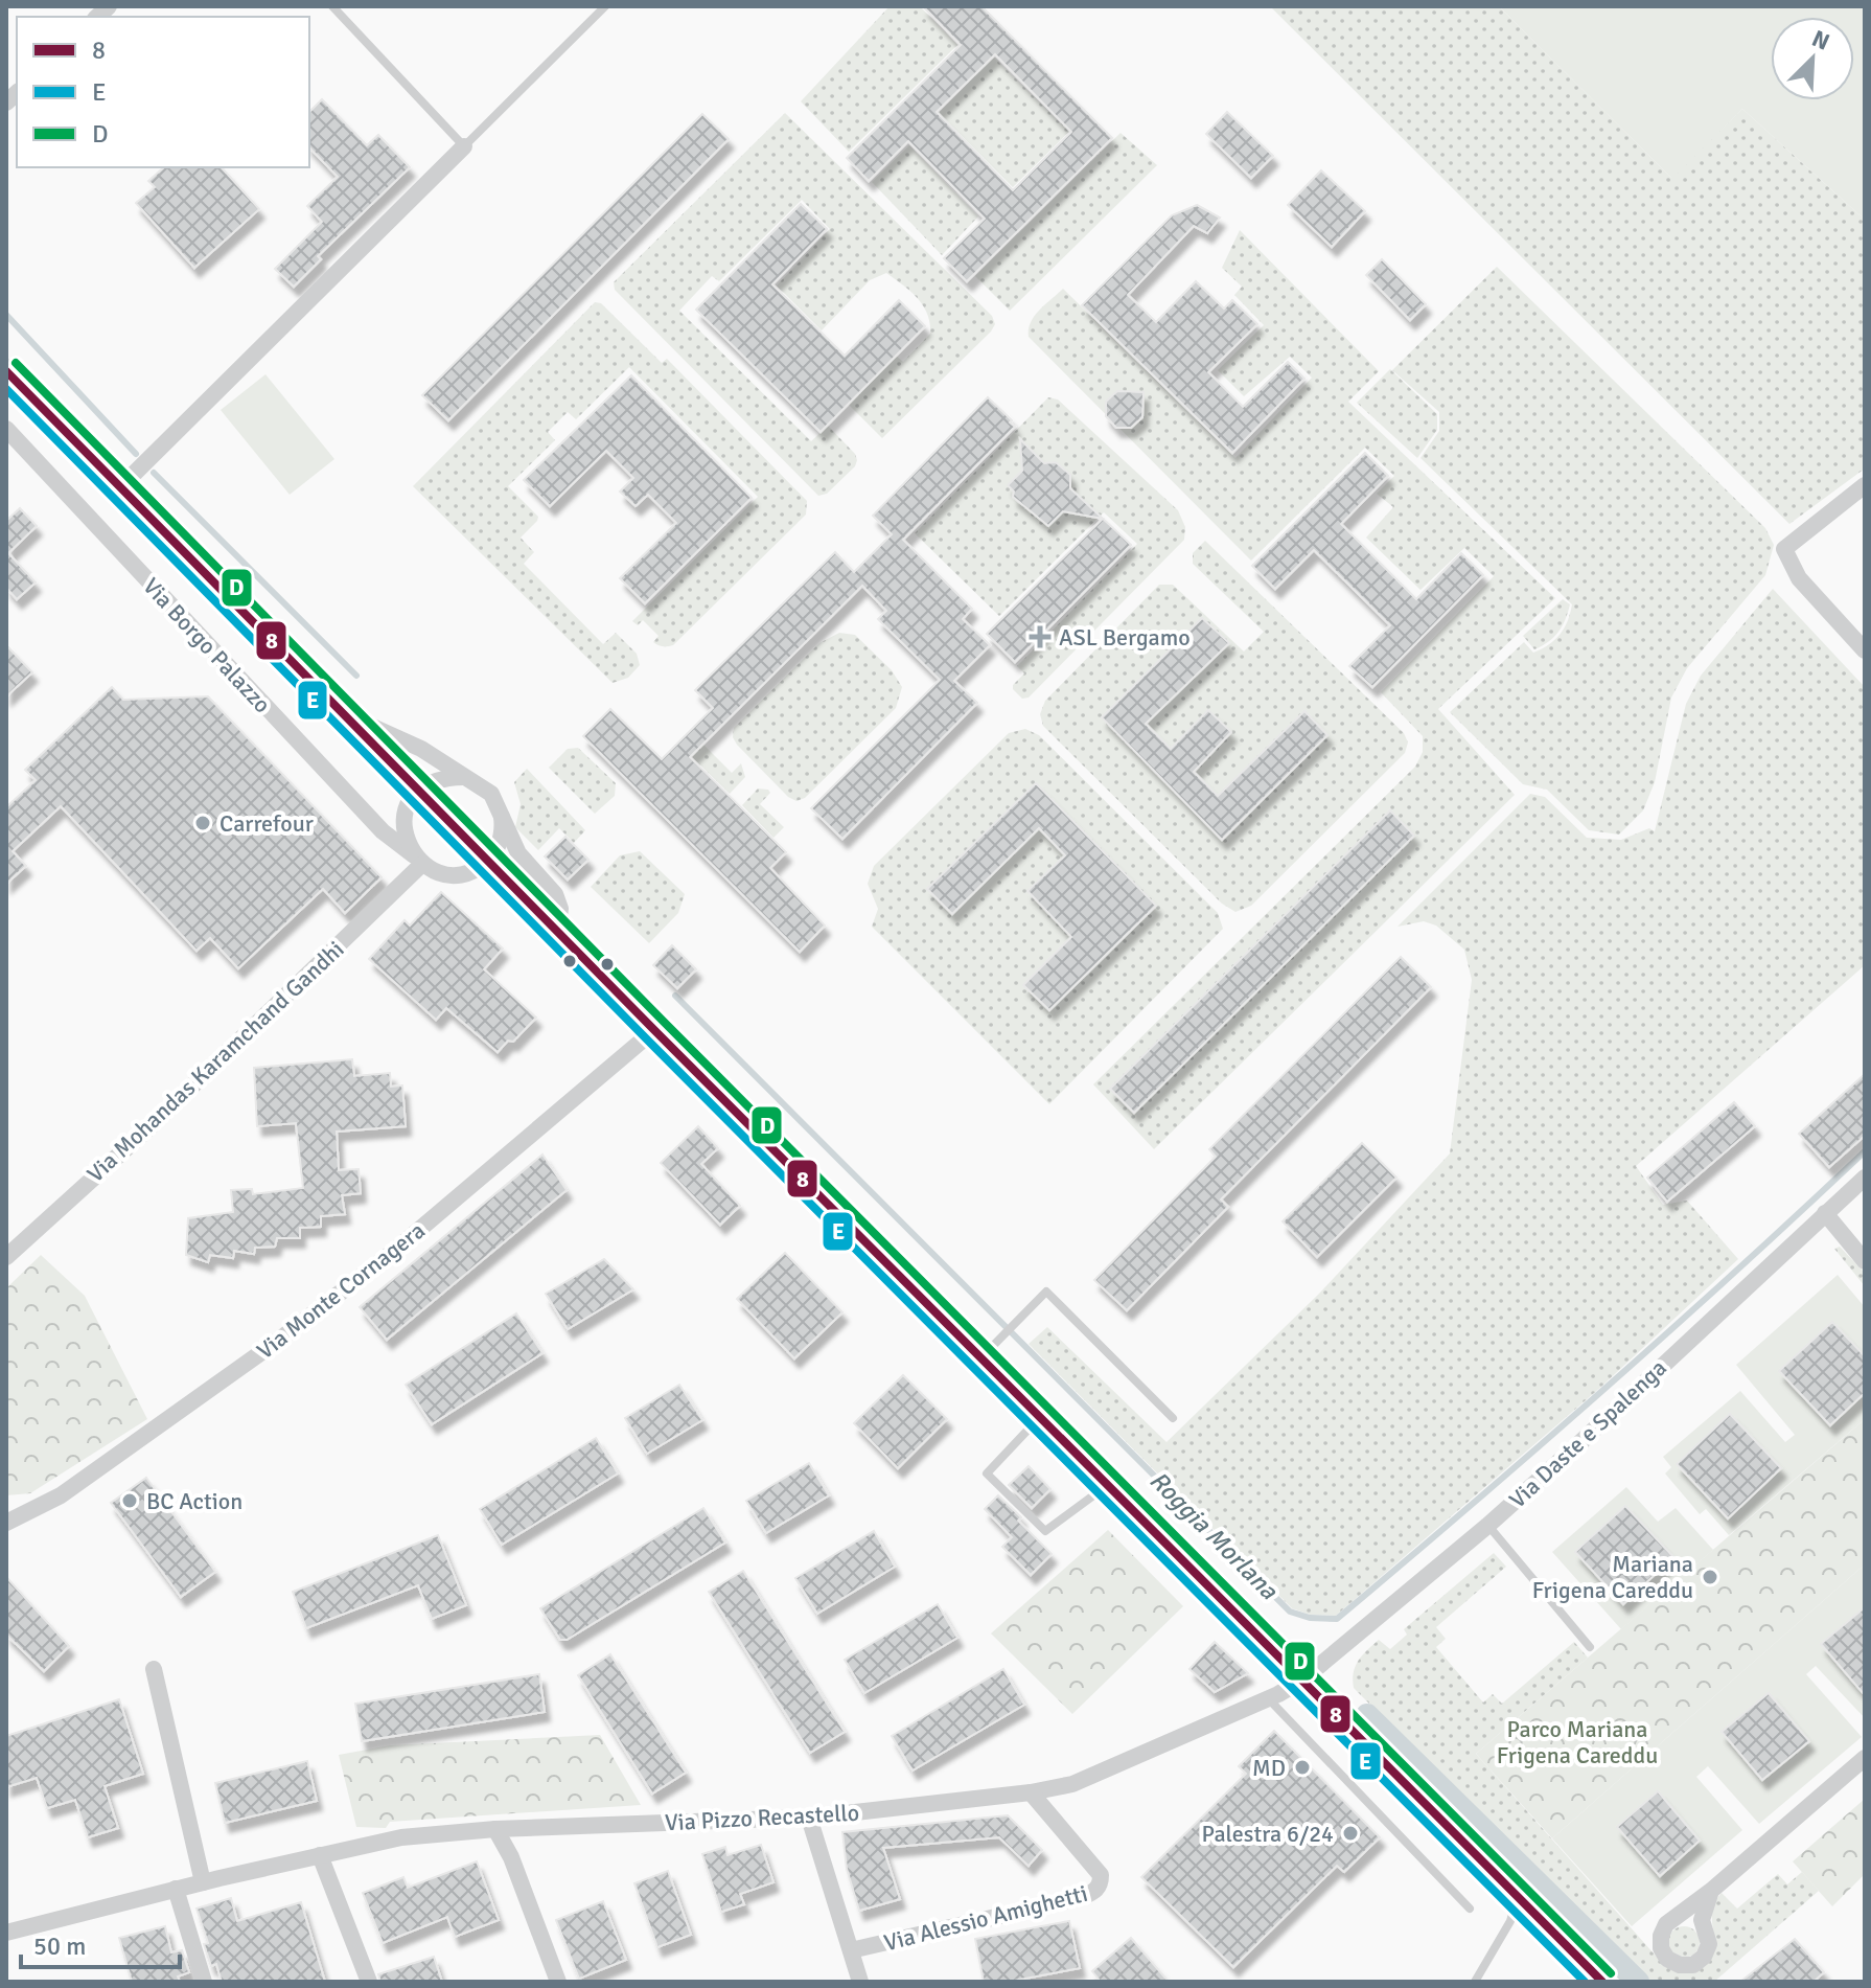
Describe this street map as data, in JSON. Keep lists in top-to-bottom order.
{
  "streets": {
    "main road": ["Via Borgo Palazzo"],
    "street": [
      "Via Mohandas Karamchand Gandhi",
      "Via Monte Cornagera",
      "Via Daste e Spalenga",
      "Via Pizzo Recastello",
      "Via Alessio Amighetti"
    ]
  },
  "crossings": [
    ["Via Borgo Palazzo", "Via Mohandas Karamchand Gandhi"],
    ["Via Borgo Palazzo", "Via Monte Cornagera"],
    ["Via Borgo Palazzo", "Via Daste e Spalenga"],
    ["Via Borgo Palazzo", "Via Pizzo Recastello"],
    ["Via Daste e Spalenga", "Via Pizzo Recastello"],
    ["Via Pizzo Recastello", "Via Alessio Amighetti"]
  ],
  "water": ["Roggia Morlana"],
  "parks": ["Parco Mariana Frigena Careddu"],
  "places": {
    "health": ["ASL Bergamo"],
    "other": [
      "Carrefour",
      "BC Action",
      "Mariana Frigena Careddu",
      "MD",
      "Palestra 6/24"
    ]
  },
  "lines": ["transit line D", "transit line 8", "transit line E"],
  "legend": ["8", "E", "D"],
  "scale_bar": "50 m",
  "north": "top right"
}
